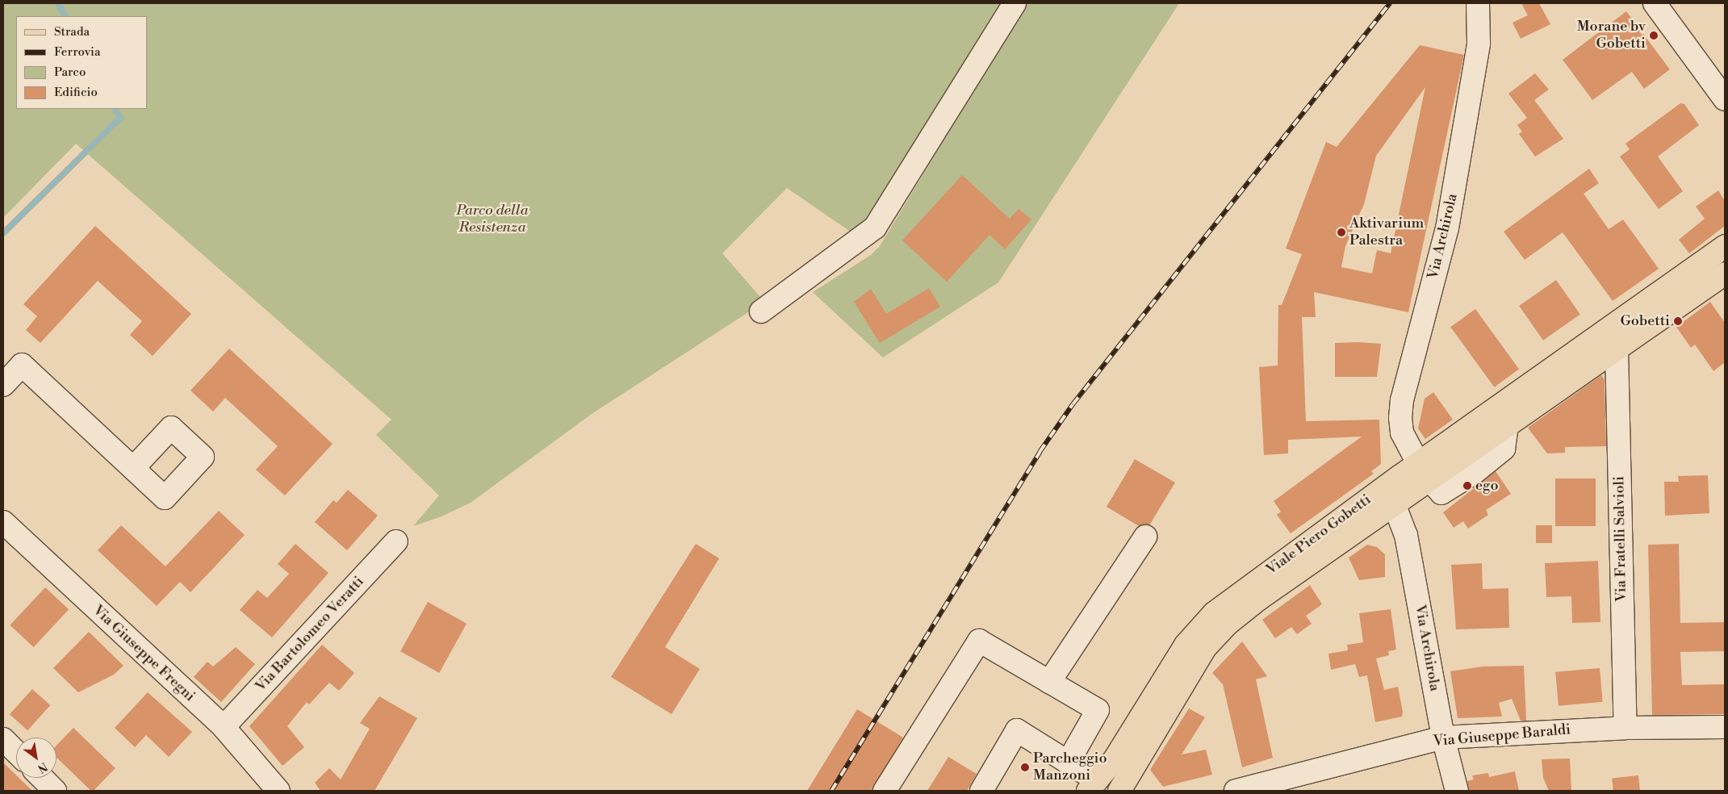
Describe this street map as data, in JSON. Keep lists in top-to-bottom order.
{
  "streets": {
    "main road": ["Viale Piero Gobetti"],
    "street": [
      "Via Archirola",
      "Via Fratelli Salvioli",
      "Via Bartolomeo Veratti",
      "Via Giuseppe Fregni",
      "Via Giuseppe Baraldi"
    ]
  },
  "crossings": [
    ["Via Archirola", "Viale Piero Gobetti"],
    ["Via Archirola", "Via Giuseppe Baraldi"],
    ["Viale Piero Gobetti", "Via Fratelli Salvioli"],
    ["Via Fratelli Salvioli", "Via Giuseppe Baraldi"],
    ["Via Bartolomeo Veratti", "Via Giuseppe Fregni"]
  ],
  "parks": ["Parco della Resistenza"],
  "places": [
    "Morane bv Gobetti",
    "Aktivarium Palestra",
    "Gobetti",
    "ego",
    "Parcheggio Manzoni"
  ],
  "legend": [
    "Strada",
    "Ferrovia",
    "Parco",
    "Edificio"
  ],
  "north": "bottom right"
}
